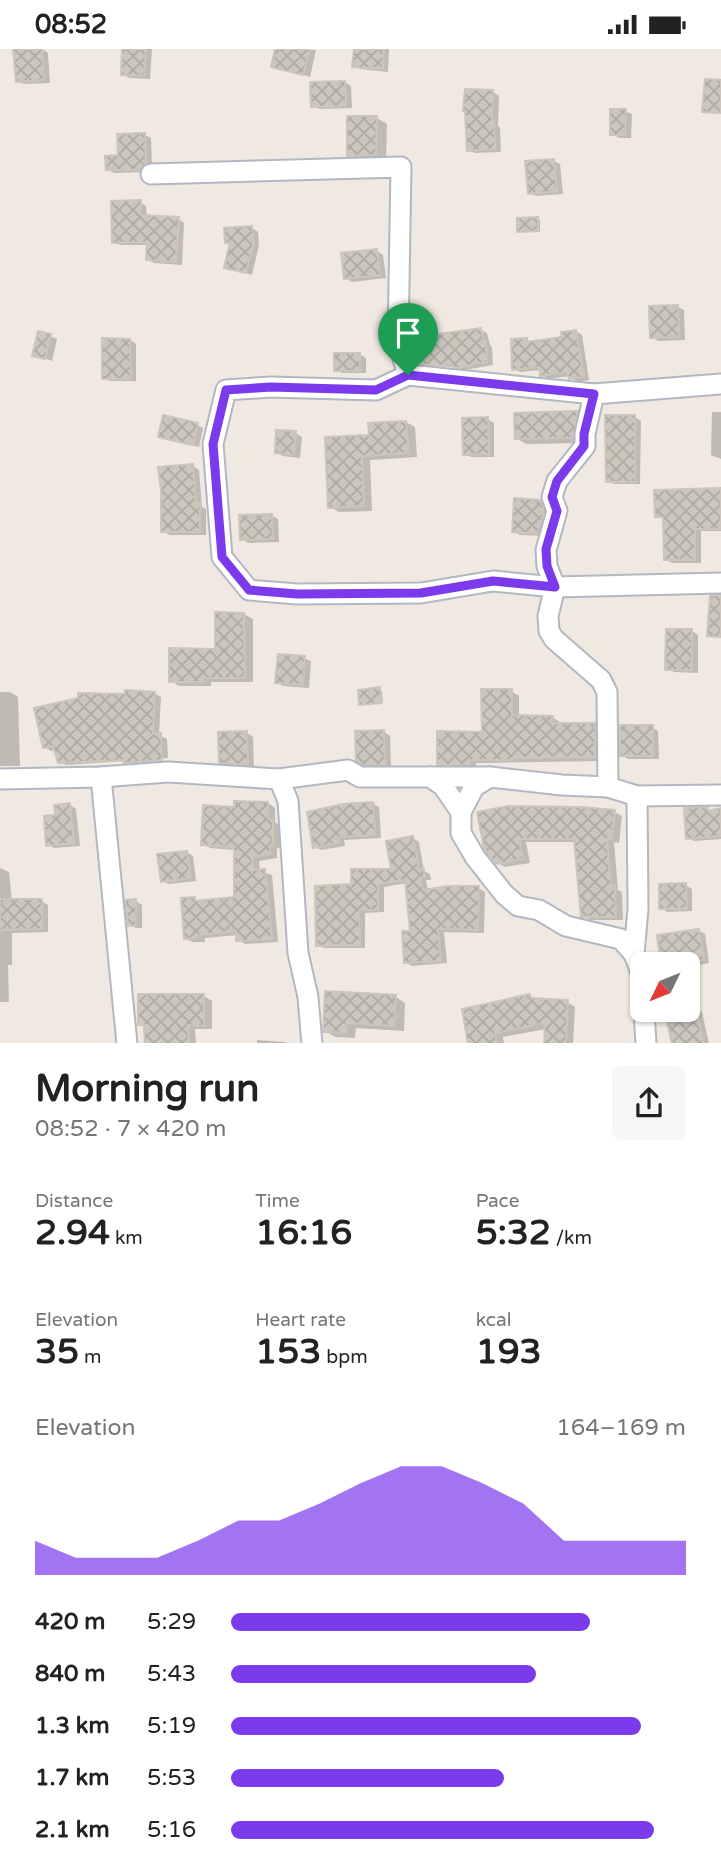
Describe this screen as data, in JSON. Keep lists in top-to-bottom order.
{
  "north": "bottom left",
  "page": {
    "status": "08:52",
    "heading": ["Morning run", "08:52 · 7 × 420 m"],
    "stats": [
      ["Distance", "2.94 km"],
      ["Time", "16:16"],
      ["Pace", "5:32 /km"],
      ["Elevation", "35 m"],
      ["Heart rate", "153 bpm"],
      ["kcal", "193"]
    ],
    "chart": ["Elevation", "164–169 m"],
    "list": [
      {
        "name": "420 m",
        "note": "5:29"
      },
      {
        "name": "840 m",
        "note": "5:43"
      },
      {
        "name": "1.3 km",
        "note": "5:19"
      },
      {
        "name": "1.7 km",
        "note": "5:53"
      },
      {
        "name": "2.1 km",
        "note": "5:16"
      }
    ]
  }
}
